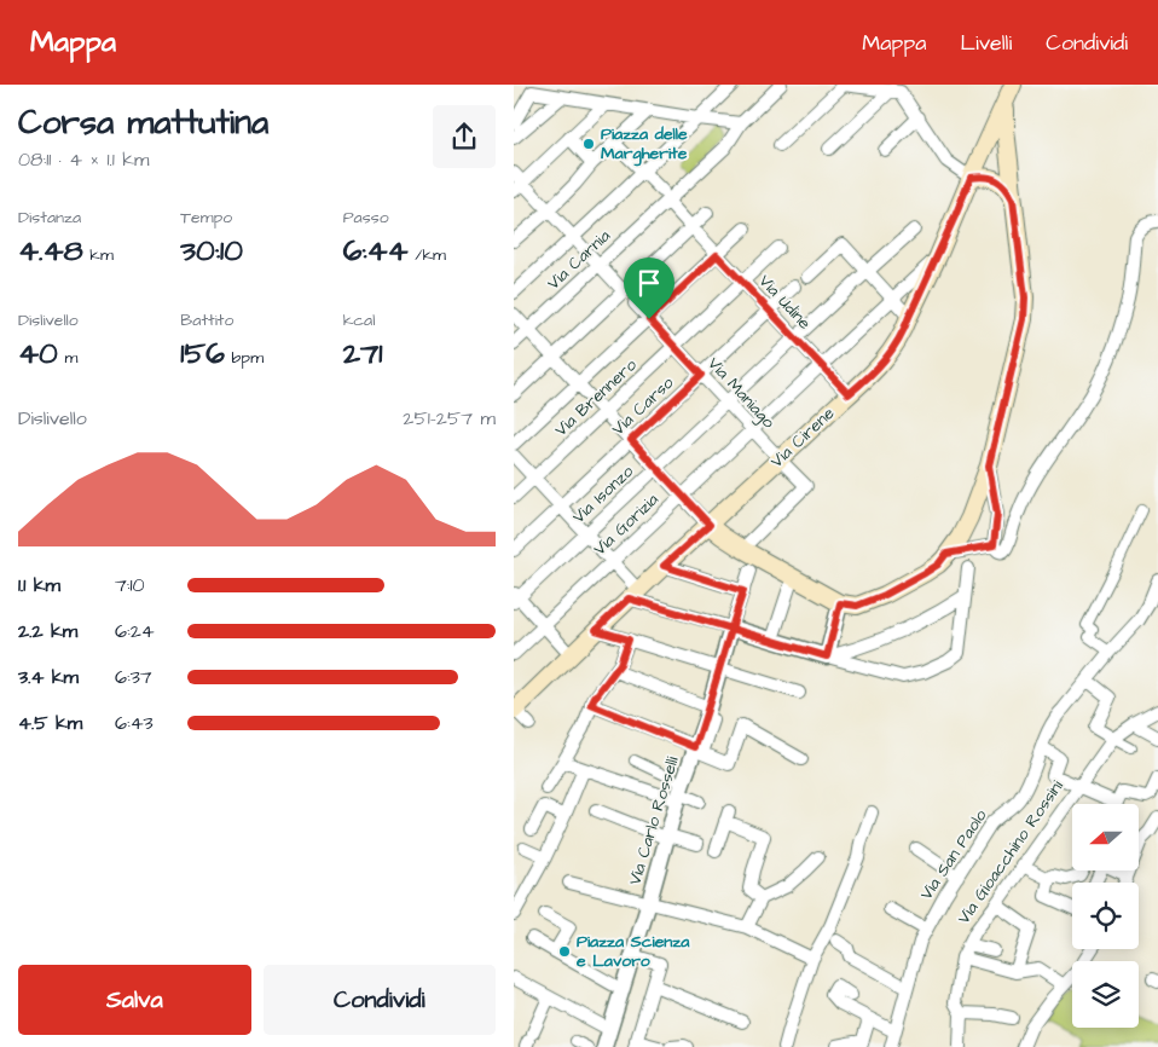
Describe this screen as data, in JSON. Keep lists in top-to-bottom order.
{
  "streets": {
    "main road": ["Via Cirene"],
    "street": [
      "Via Carnia",
      "Via Udine",
      "Via Maniago",
      "Via Brennero",
      "Via Carso",
      "Via Isonzo",
      "Via Gorizia",
      "Via Carlo Rosselli",
      "Via Gioacchino Rossini",
      "Via San Paolo"
    ]
  },
  "crossings": [
    ["Via Carnia", "Via Udine"],
    ["Via Udine", "Via Brennero"],
    ["Via Udine", "Via Carso"],
    ["Via Udine", "Via Cirene"],
    ["Via Udine", "Via Isonzo"],
    ["Via Maniago", "Via Brennero"],
    ["Via Maniago", "Via Carso"],
    ["Via Maniago", "Via Cirene"],
    ["Via Maniago", "Via Isonzo"],
    ["Via Maniago", "Via Gorizia"]
  ],
  "places": ["Piazza delle Margherite", "Piazza Scienza e Lavoro"],
  "north": "left",
  "page": {
    "header": "Mappa",
    "nav": ["Mappa", "Livelli", "Condividi"],
    "heading": ["Corsa mattutina", "08:11 · 4 × 1.1 km"],
    "stats": [
      ["Distanza", "4.48 km"],
      ["Tempo", "30:10"],
      ["Passo", "6:44 /km"],
      ["Dislivello", "40 m"],
      ["Battito", "156 bpm"],
      ["kcal", "271"]
    ],
    "chart": ["Dislivello", "251–257 m"],
    "list": [
      {
        "name": "1.1 km",
        "note": "7:10"
      },
      {
        "name": "2.2 km",
        "note": "6:24"
      },
      {
        "name": "3.4 km",
        "note": "6:37"
      },
      {
        "name": "4.5 km",
        "note": "6:43"
      }
    ],
    "buttons": ["Salva", "Condividi"]
  }
}
